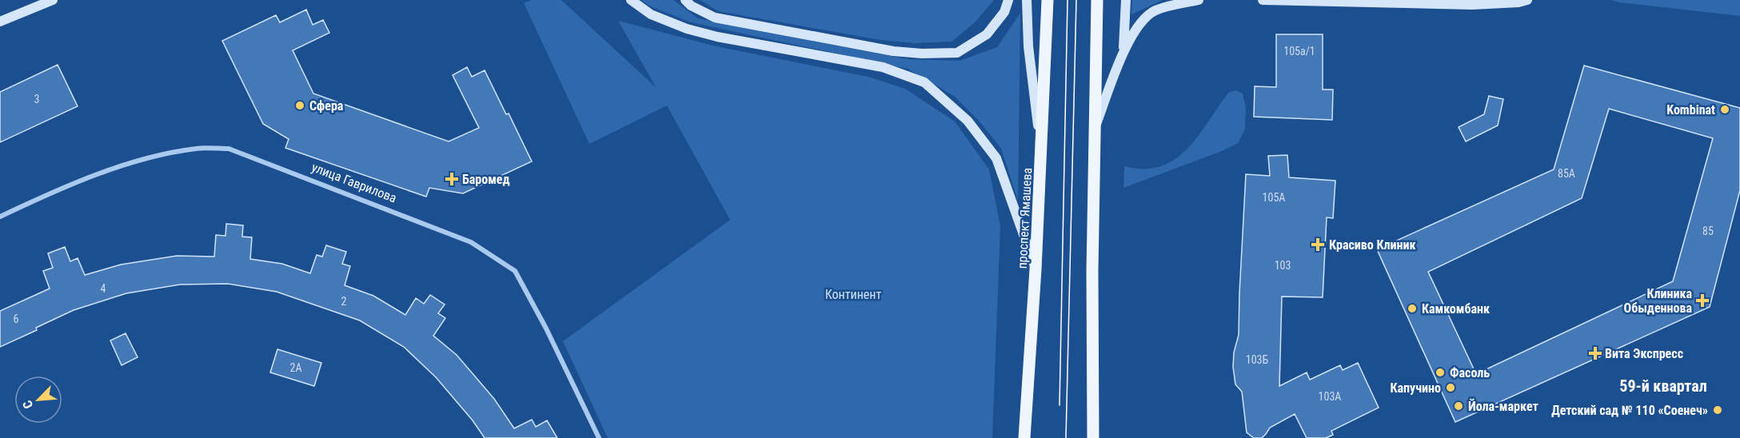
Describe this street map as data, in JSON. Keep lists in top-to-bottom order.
{
  "streets": {
    "main road": ["проспект Ямашева"],
    "street": ["улица Гаврилова"]
  },
  "districts": ["59-й квартал"],
  "parks": ["Континент"],
  "places": {
    "other": [
      "Сфера",
      "Kombinat",
      "Камкомбанк",
      "Фасоль",
      "Капучино",
      "Йола-маркет",
      "Детский сад № 110 «Соенеч»"
    ],
    "health": [
      "Баромед",
      "Красиво Клиник",
      "Клиника Обыденнова",
      "Вита Экспресс"
    ]
  },
  "house_numbers": [
    "105а/1",
    "3",
    "85А",
    "105А",
    "85",
    "103",
    "4",
    "2",
    "6",
    "103Б",
    "2А",
    "103А"
  ],
  "north": "bottom left"
}
